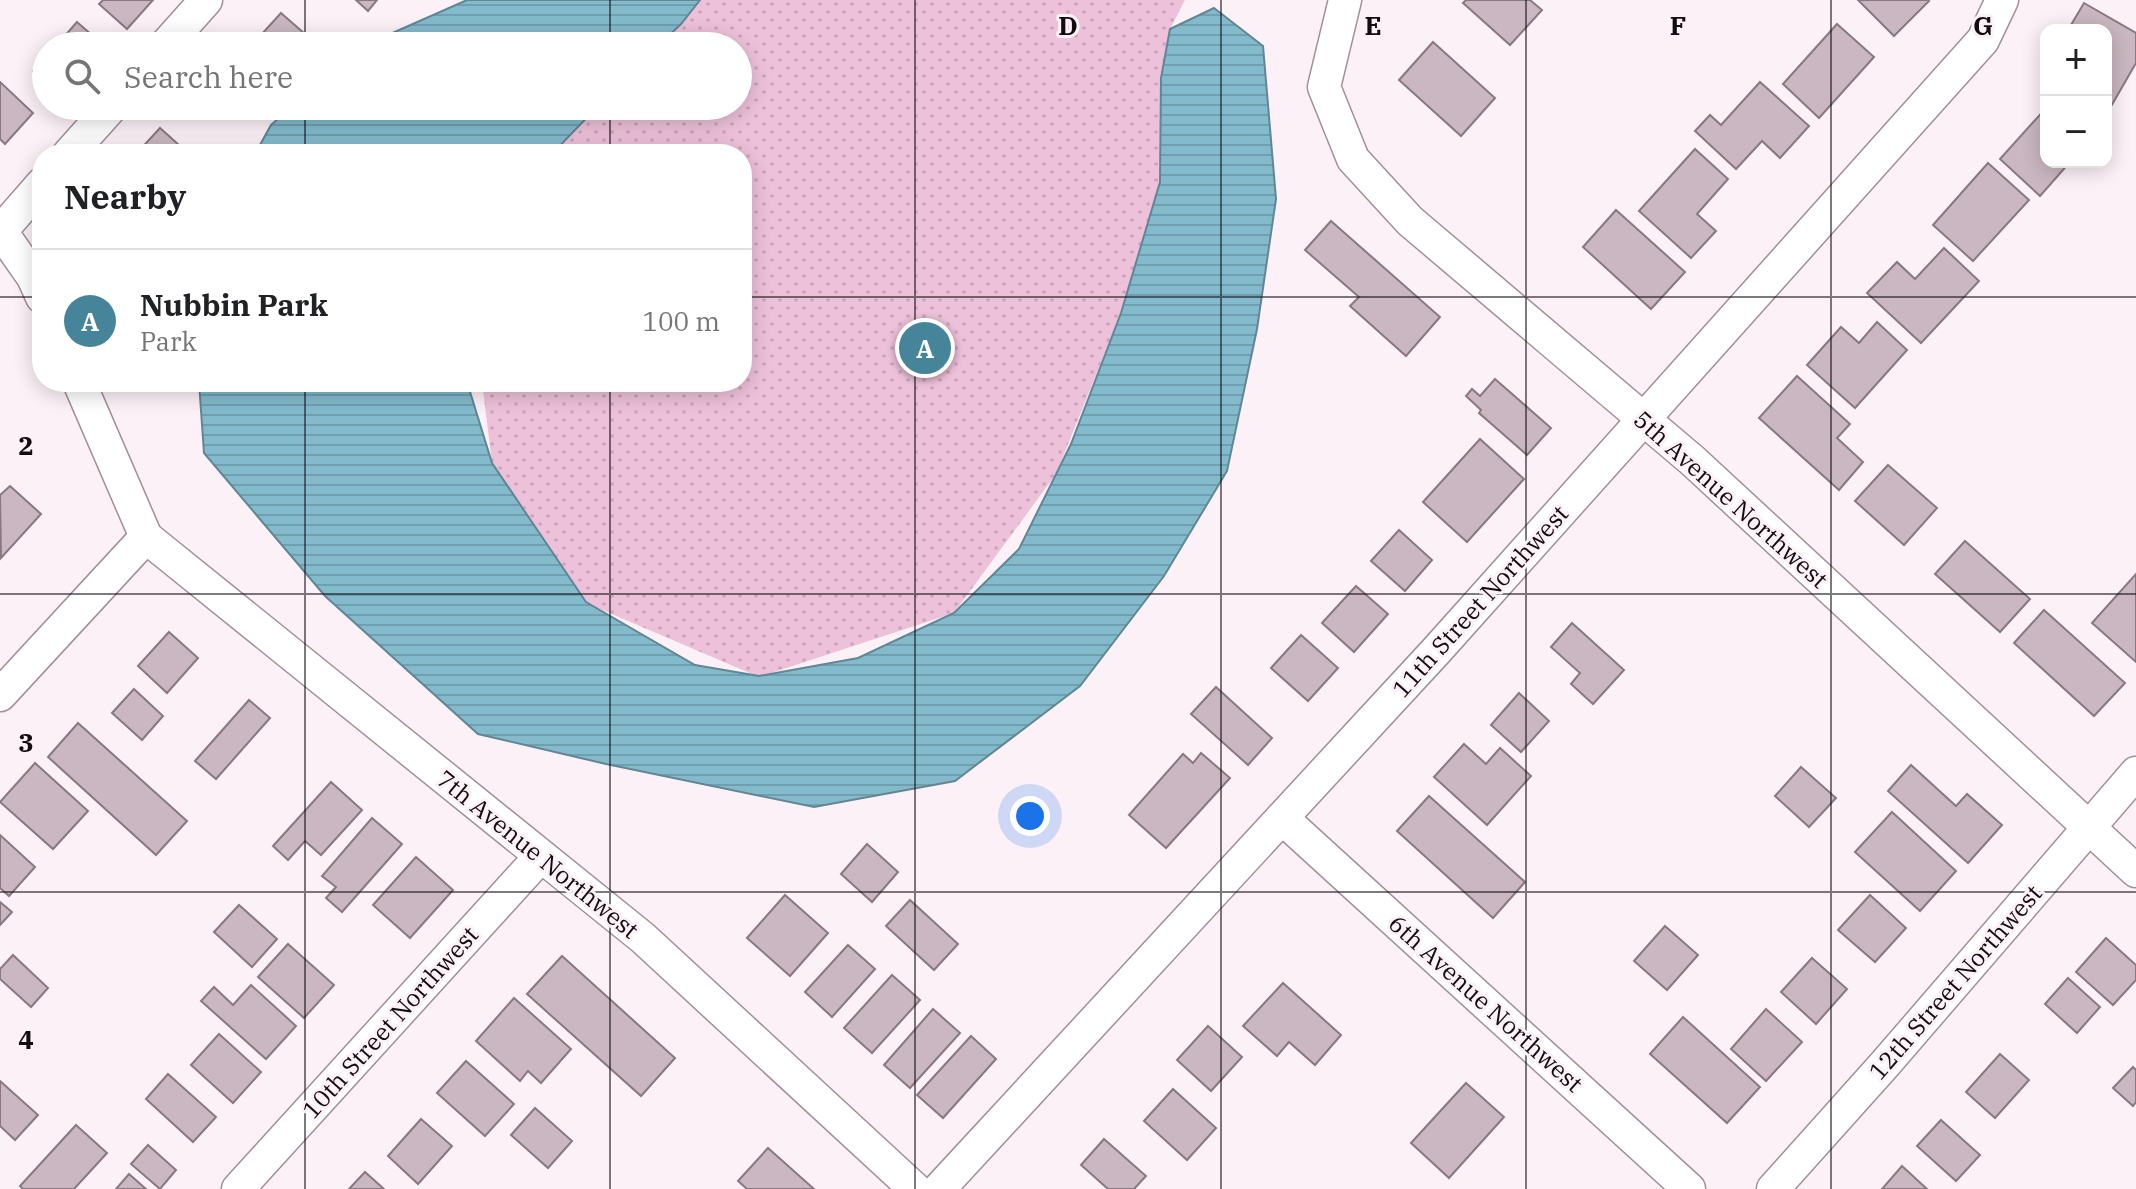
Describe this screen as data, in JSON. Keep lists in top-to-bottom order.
{
  "streets": {
    "street": [
      "5th Avenue Northwest",
      "11th Street Northwest",
      "7th Avenue Northwest",
      "12th Street Northwest",
      "6th Avenue Northwest",
      "10th Street Northwest"
    ]
  },
  "crossings": [
    ["5th Avenue Northwest", "11th Street Northwest"],
    ["5th Avenue Northwest", "12th Street Northwest"],
    ["11th Street Northwest", "6th Avenue Northwest"],
    ["7th Avenue Northwest", "10th Street Northwest"]
  ],
  "page": {
    "map_buttons": ["+", "−"],
    "search": "Search here",
    "heading": "Nearby",
    "list": [
      {
        "mark": "A",
        "name": "Nubbin Park",
        "note": "Park",
        "value": "100 m"
      }
    ],
    "pins": "A"
  },
  "grid": {
    "columns": [
      "D",
      "E",
      "F",
      "G"
    ],
    "rows": ["2", "3", "4"]
  }
}
